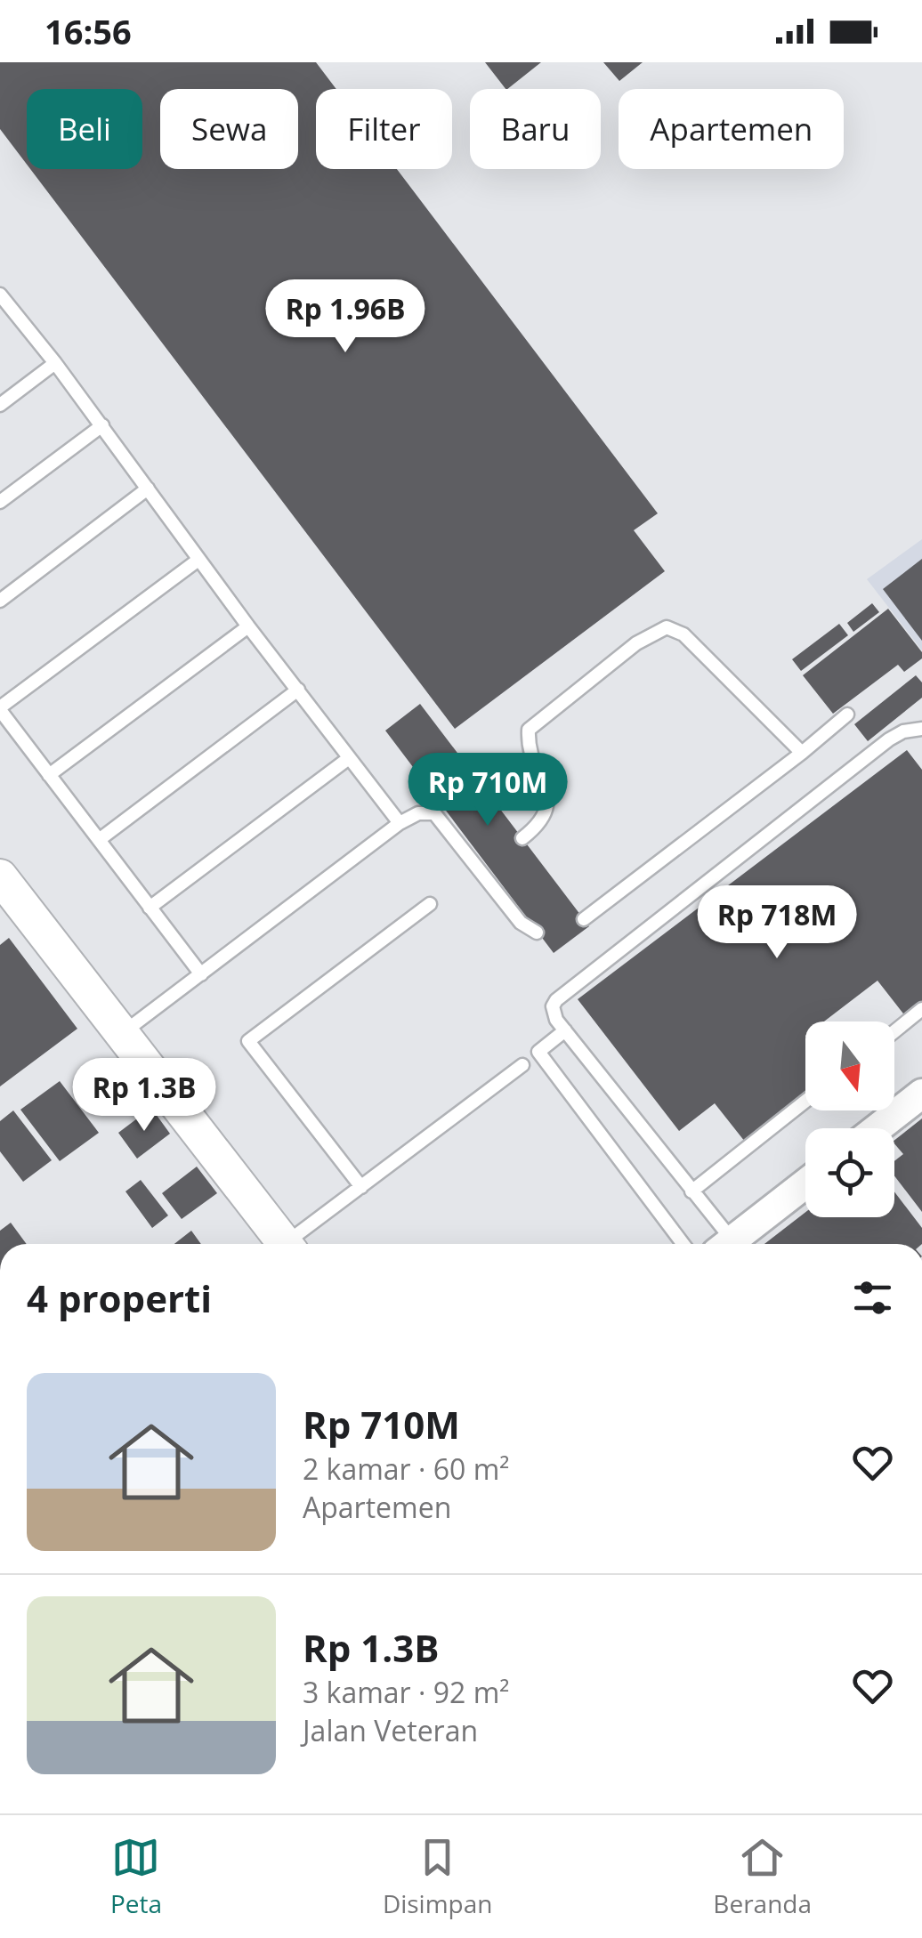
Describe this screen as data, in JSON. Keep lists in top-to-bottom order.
{
  "north": "bottom",
  "page": {
    "status": "16:56",
    "chip": [
      "Beli",
      "Sewa",
      "Filter",
      "Baru",
      "Apartemen"
    ],
    "price": [
      "Rp 1.96B",
      "Rp 710M",
      "Rp 718M",
      "Rp 1.3B"
    ],
    "heading": "4 properti",
    "list": [
      {
        "name": "Rp 710M",
        "note": "2 kamar · 60 m² · Apartemen"
      },
      {
        "name": "Rp 1.3B",
        "note": "3 kamar · 92 m² · Jalan Veteran"
      }
    ],
    "tabs": ["Peta", "Disimpan", "Beranda"]
  }
}
